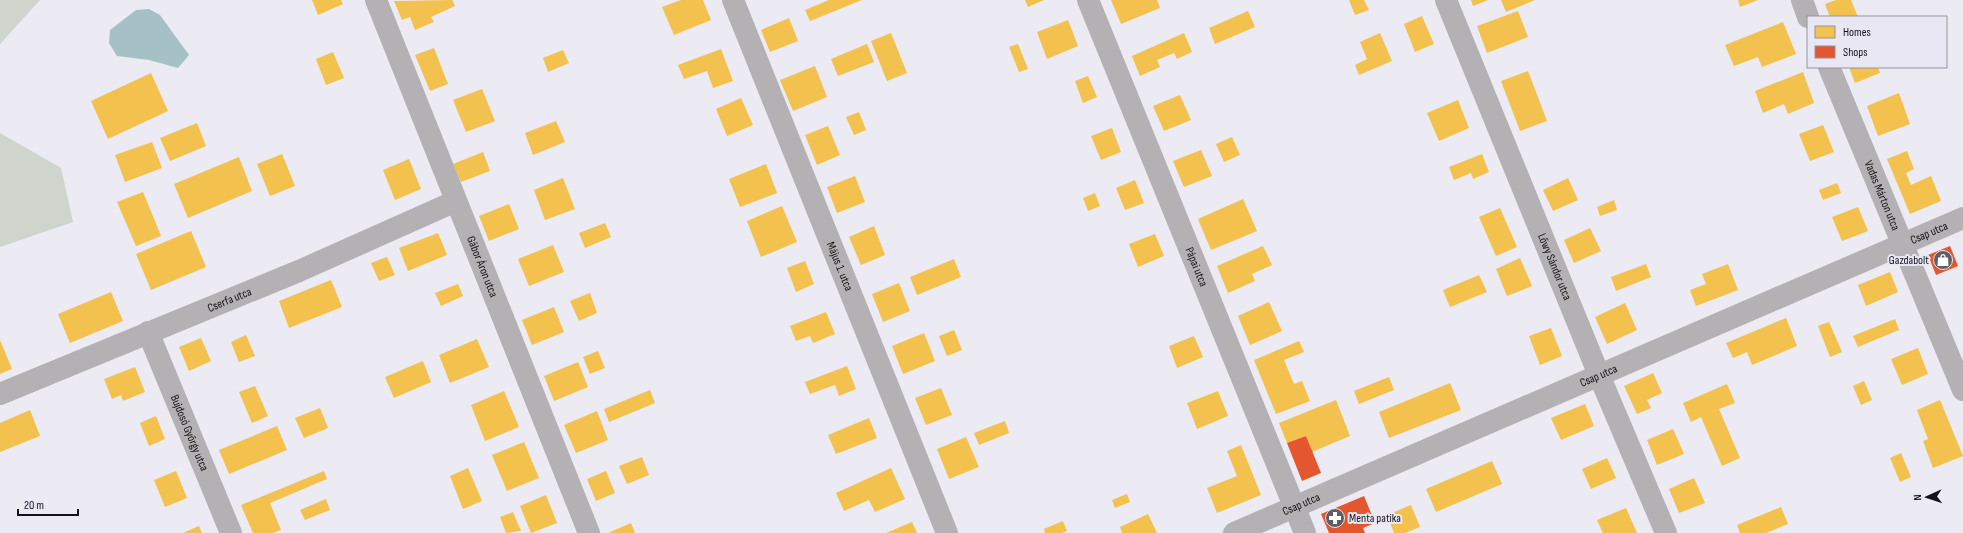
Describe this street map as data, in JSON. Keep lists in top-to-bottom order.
{
  "streets": {
    "street": [
      "Vadas Márton utca",
      "Csap utca",
      "Május 1. utca",
      "Gábor Áron utca",
      "Pápai utca",
      "Lőwy Sándor utca",
      "Cserfa utca",
      "Bujdosó György utca"
    ]
  },
  "crossings": [
    ["Vadas Márton utca", "Csap utca"],
    ["Csap utca", "Pápai utca"],
    ["Csap utca", "Lőwy Sándor utca"],
    ["Gábor Áron utca", "Cserfa utca"],
    ["Cserfa utca", "Bujdosó György utca"]
  ],
  "places": {
    "shop": ["Gazdabolt"],
    "pharmacy": ["Menta patika"]
  },
  "legend": ["Homes", "Shops"],
  "scale_bar": "20 m",
  "north": "left"
}
